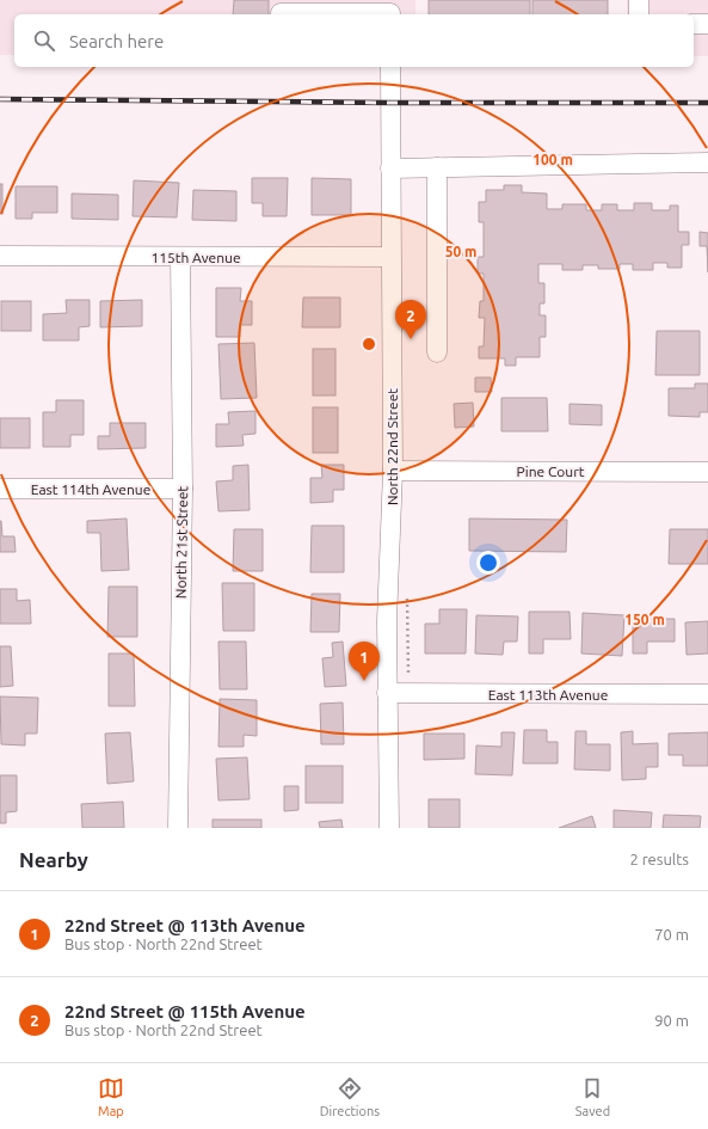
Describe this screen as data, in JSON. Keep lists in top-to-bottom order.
{
  "streets": {
    "street": [
      "115th Avenue",
      "North 22nd Street",
      "Pine Court",
      "East 114th Avenue",
      "North 21st Street",
      "East 113th Avenue"
    ]
  },
  "crossings": [
    ["115th Avenue", "North 22nd Street"],
    ["115th Avenue", "North 21st Street"],
    ["North 22nd Street", "Pine Court"],
    ["North 22nd Street", "East 113th Avenue"],
    ["East 114th Avenue", "North 21st Street"]
  ],
  "page": {
    "search": "Search here",
    "pins": ["2", "1"],
    "heading": ["Nearby", "2 results"],
    "list": [
      {
        "mark": "1",
        "name": "22nd Street @ 113th Avenue",
        "note": "Bus stop · North 22nd Street",
        "value": "70 m"
      },
      {
        "mark": "2",
        "name": "22nd Street @ 115th Avenue",
        "note": "Bus stop · North 22nd Street",
        "value": "90 m"
      }
    ],
    "nav": ["Map", "Directions", "Saved"]
  },
  "rings": ["100 m", "50 m", "150 m"]
}
